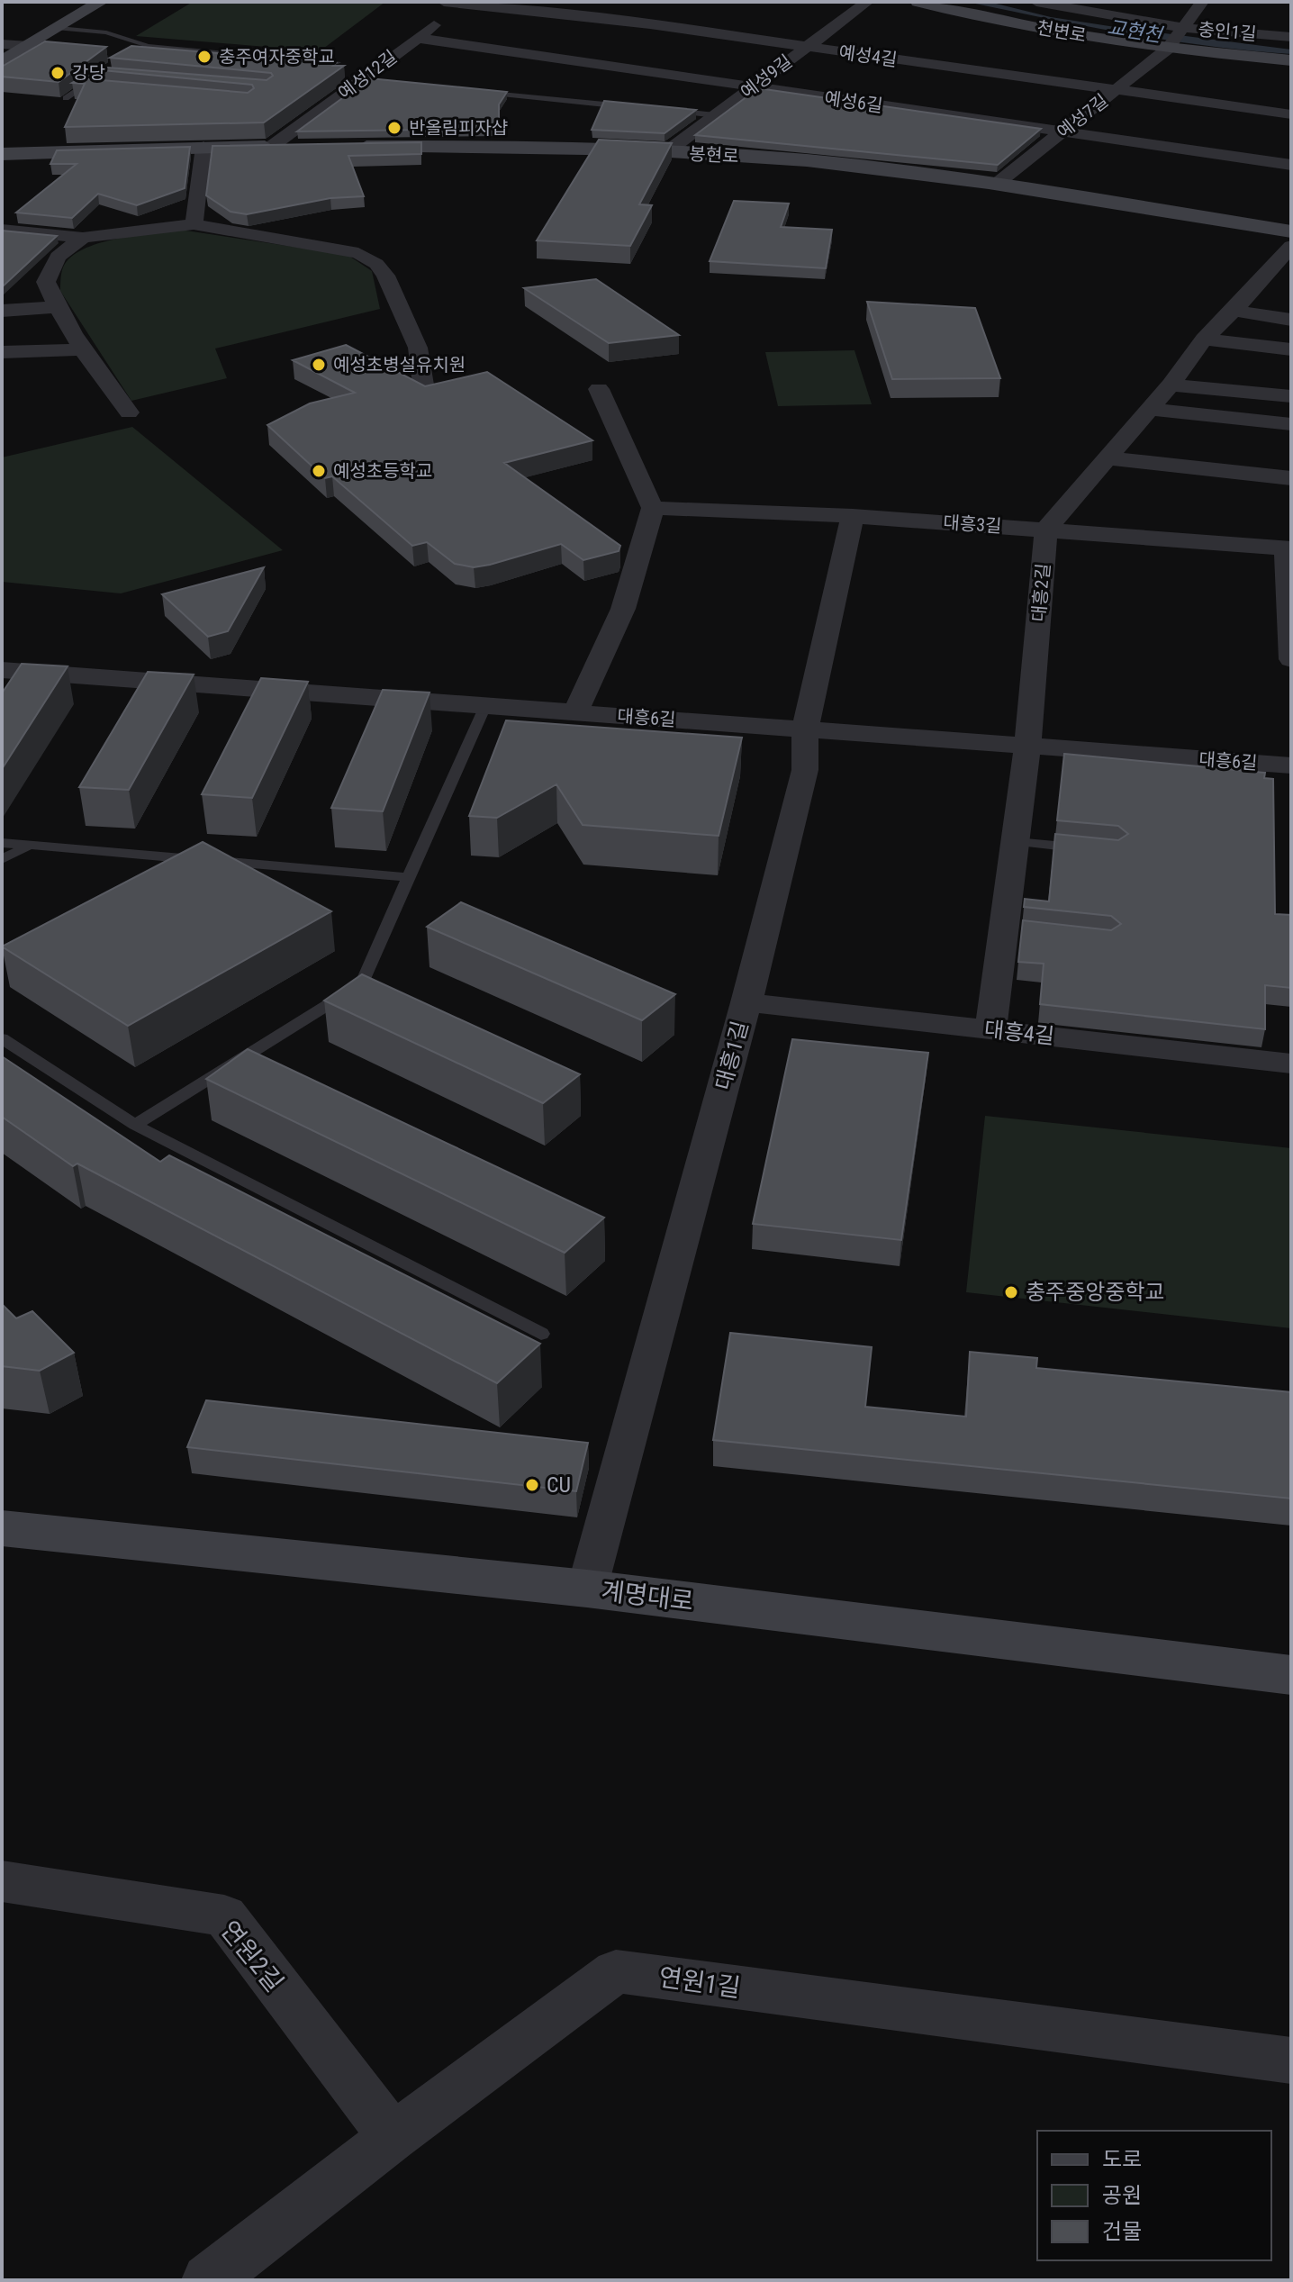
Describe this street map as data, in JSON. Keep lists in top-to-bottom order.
{
  "streets": {
    "street": [
      "천변로",
      "충인1길",
      "예성4길",
      "예성12길",
      "예성9길",
      "예성6길",
      "예성7길",
      "봉현로",
      "대흥3길",
      "대흥2길",
      "대흥6길",
      "대흥4길",
      "대흥1길",
      "계명대로",
      "연원2길",
      "연원1길"
    ]
  },
  "crossings": [
    ["천변로", "예성7길"],
    ["충인1길", "예성7길"],
    ["예성4길", "예성12길"],
    ["예성4길", "예성9길"],
    ["예성4길", "예성7길"],
    ["예성12길", "예성6길"],
    ["예성9길", "예성6길"],
    ["예성9길", "봉현로"],
    ["예성6길", "예성7길"],
    ["예성7길", "봉현로"],
    ["대흥3길", "대흥2길"],
    ["대흥3길", "대흥1길"],
    ["대흥2길", "대흥6길"],
    ["대흥2길", "대흥4길"],
    ["대흥6길", "대흥1길"],
    ["대흥4길", "대흥1길"],
    ["대흥1길", "계명대로"],
    ["연원2길", "연원1길"]
  ],
  "water": ["교현천"],
  "places": [
    "충주여자중학교",
    "강당",
    "반올림피자샵",
    "예성초병설유치원",
    "예성초등학교",
    "충주중앙중학교",
    "CU"
  ],
  "legend": ["도로", "공원", "건물"]
}
